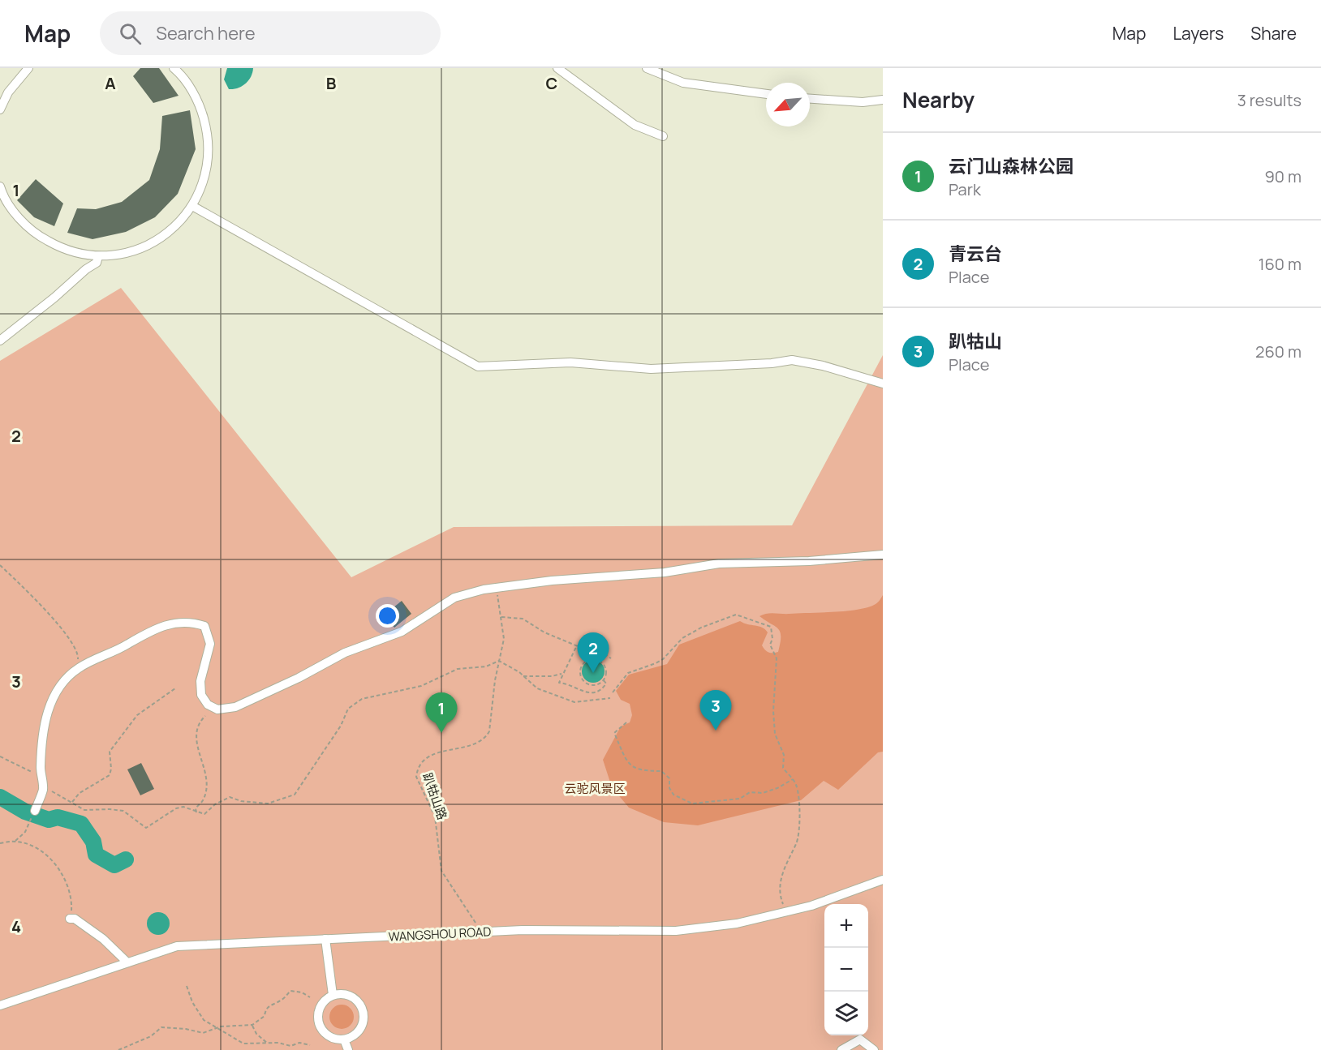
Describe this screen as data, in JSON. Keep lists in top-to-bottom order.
{
  "streets": {
    "street": ["WANGSHOU ROAD"],
    "path": ["趴牯山路"]
  },
  "crossings": [
    ["趴牯山路", "WANGSHOU ROAD"]
  ],
  "parks": ["云驼风景区"],
  "north": "bottom left",
  "page": {
    "header": "Map",
    "search": "Search here",
    "nav": ["Map", "Layers", "Share"],
    "heading": ["Nearby", "3 results"],
    "list": [
      {
        "mark": "1",
        "name": "云门山森林公园",
        "note": "Park",
        "value": "90 m"
      },
      {
        "mark": "2",
        "name": "青云台",
        "note": "Place",
        "value": "160 m"
      },
      {
        "mark": "3",
        "name": "趴牯山",
        "note": "Place",
        "value": "260 m"
      }
    ],
    "pins": ["2", "3", "1"],
    "map_buttons": ["+", "−"]
  },
  "grid": {
    "columns": ["A", "B", "C"],
    "rows": [
      "1",
      "2",
      "3",
      "4"
    ]
  }
}
